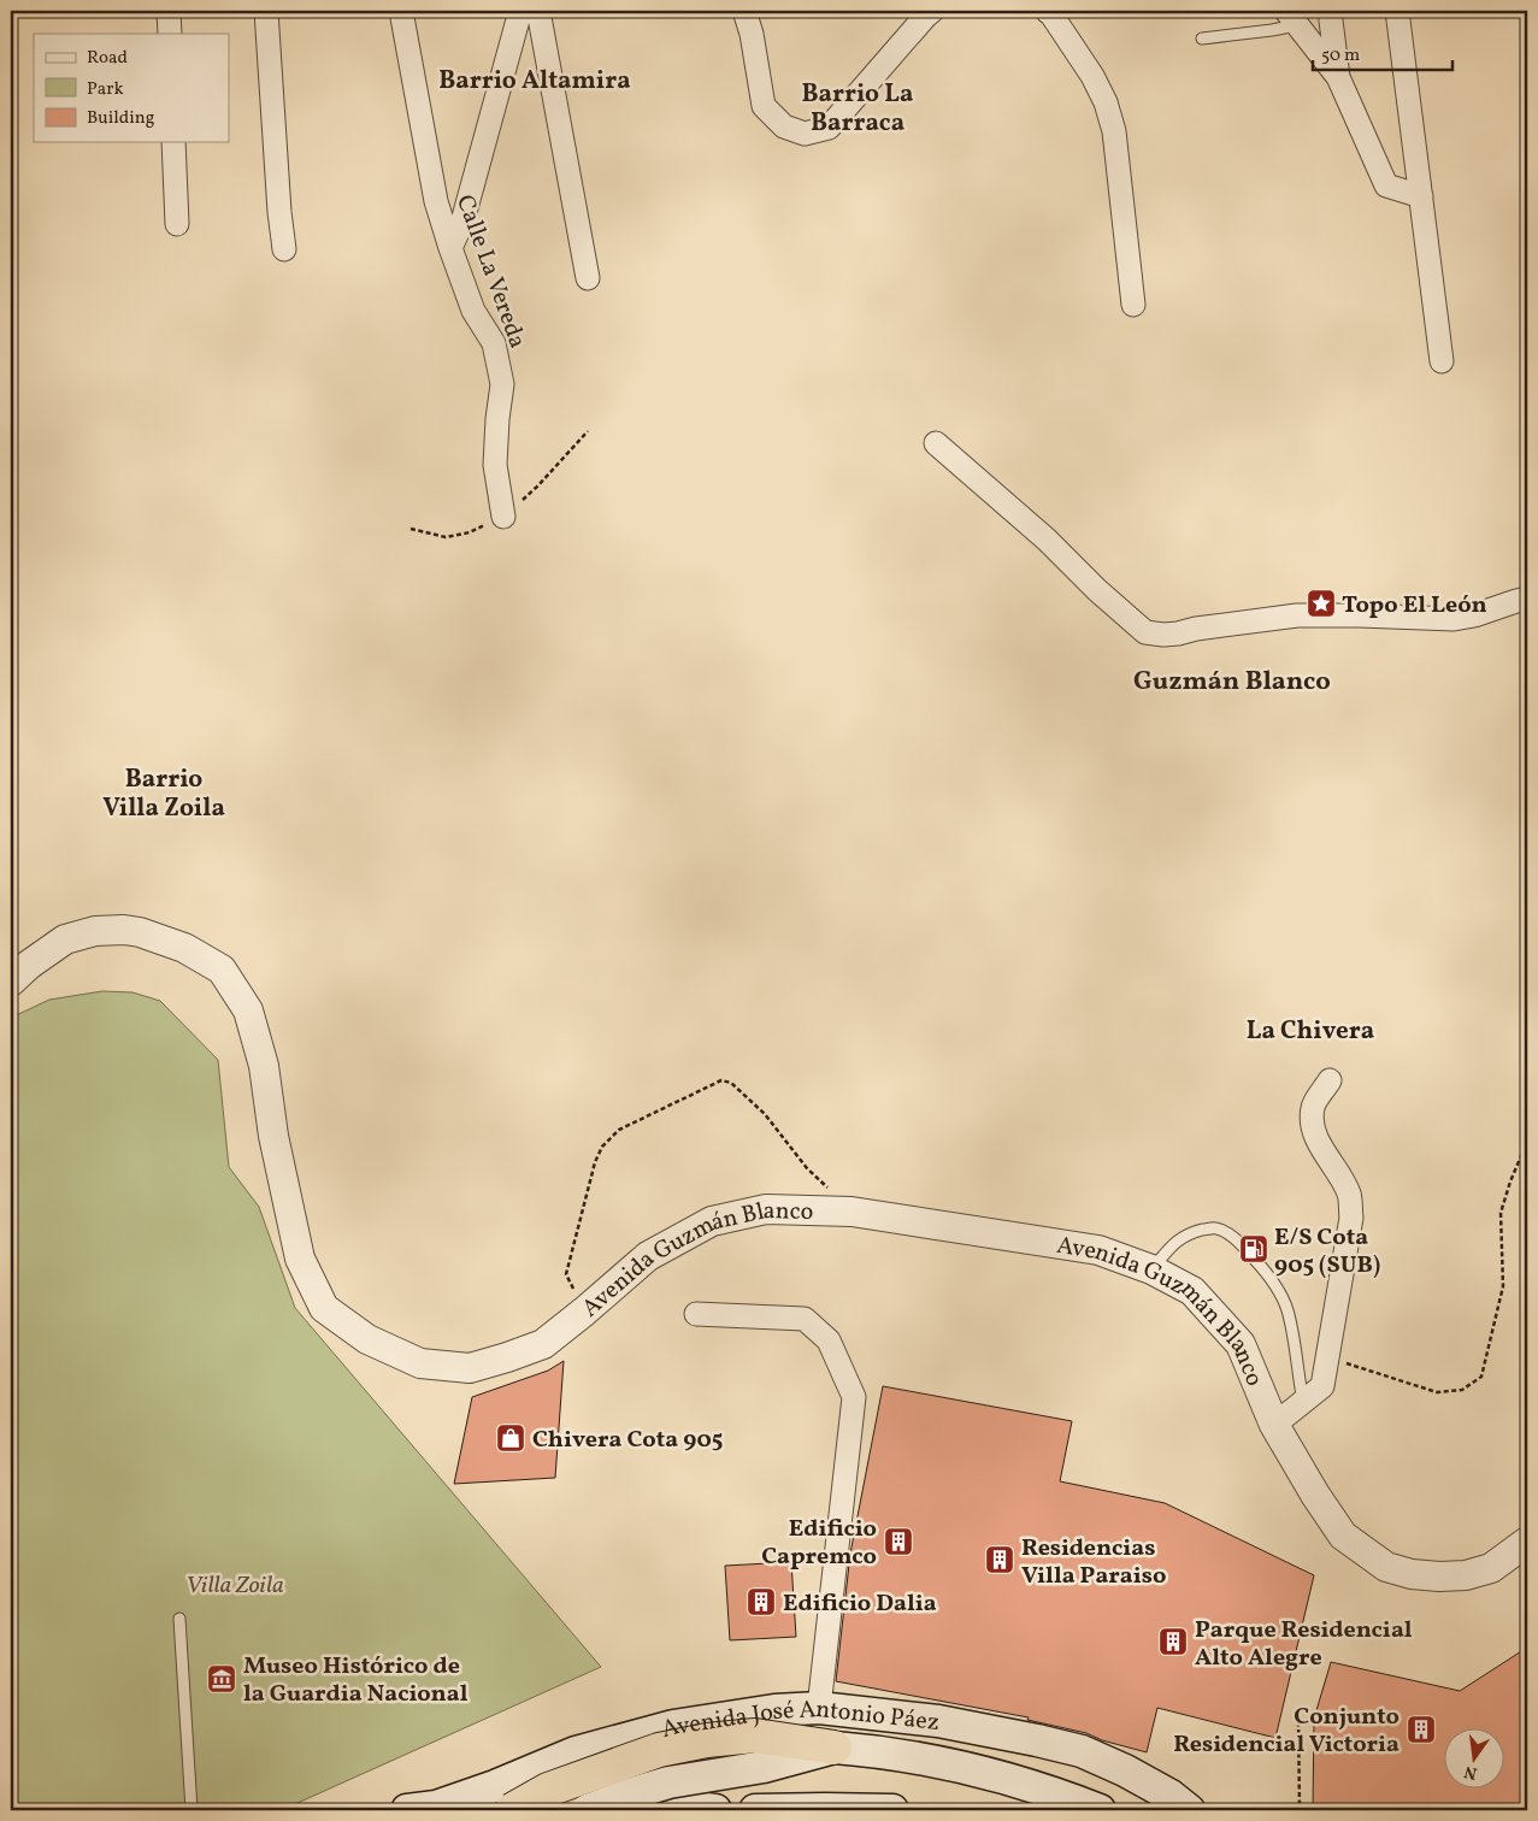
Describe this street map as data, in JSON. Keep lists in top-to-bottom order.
{
  "streets": {
    "main road": ["Avenida José Antonio Páez"],
    "street": ["Calle La Vereda", "Avenida Guzmán Blanco"]
  },
  "districts": [
    "Barrio Altamira",
    "Barrio La Barraca",
    "Guzmán Blanco",
    "Barrio Villa Zoila",
    "La Chivera"
  ],
  "parks": ["Villa Zoila"],
  "places": {
    "place": ["Topo El León"],
    "fuel station": ["E/S Cota 905 (SUB)"],
    "shop": ["Chivera Cota 905"],
    "building": [
      "Edificio Capremco",
      "Residencias Villa Paraiso",
      "Edificio Dalia",
      "Parque Residencial Alto Alegre",
      "Conjunto Residencial Victoria"
    ],
    "museum": ["Museo Histórico de la Guardia Nacional"]
  },
  "legend": ["Road", "Park", "Building"],
  "scale_bar": "50 m",
  "north": "bottom"
}
